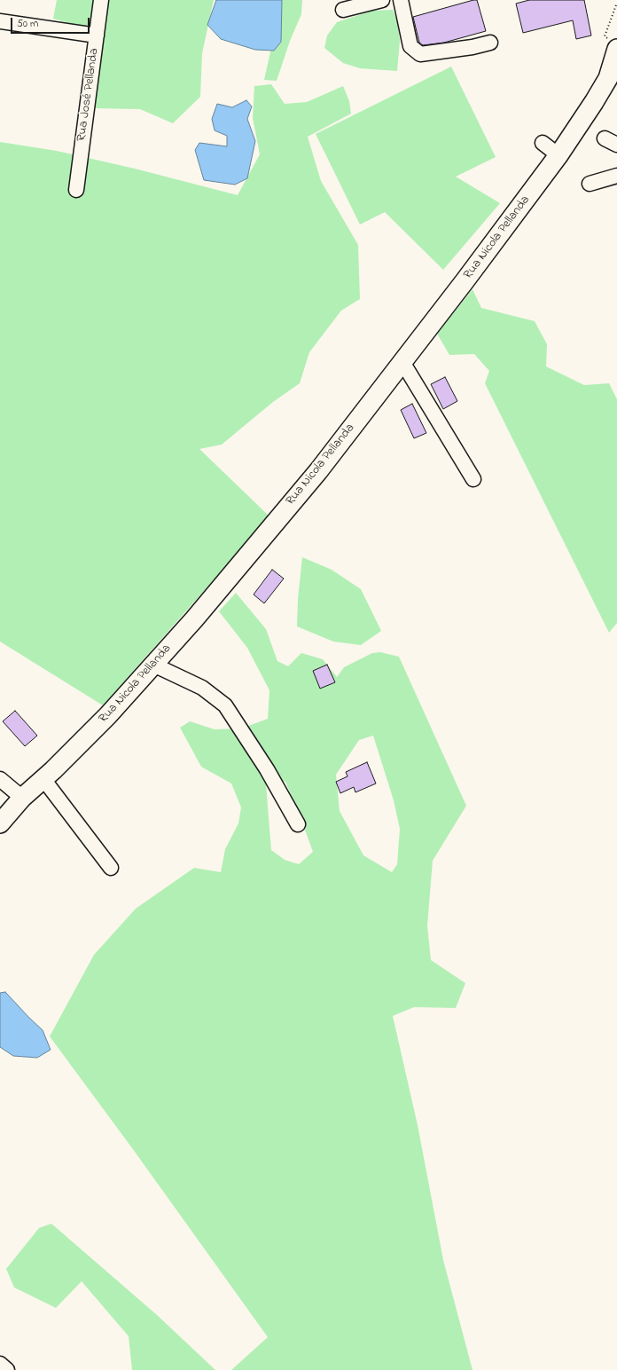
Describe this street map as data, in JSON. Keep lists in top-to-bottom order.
{
  "streets": {
    "main road": ["Rua Nicola Pellanda"],
    "street": ["Rua José Pellanda"]
  },
  "scale_bar": "50 m"
}
